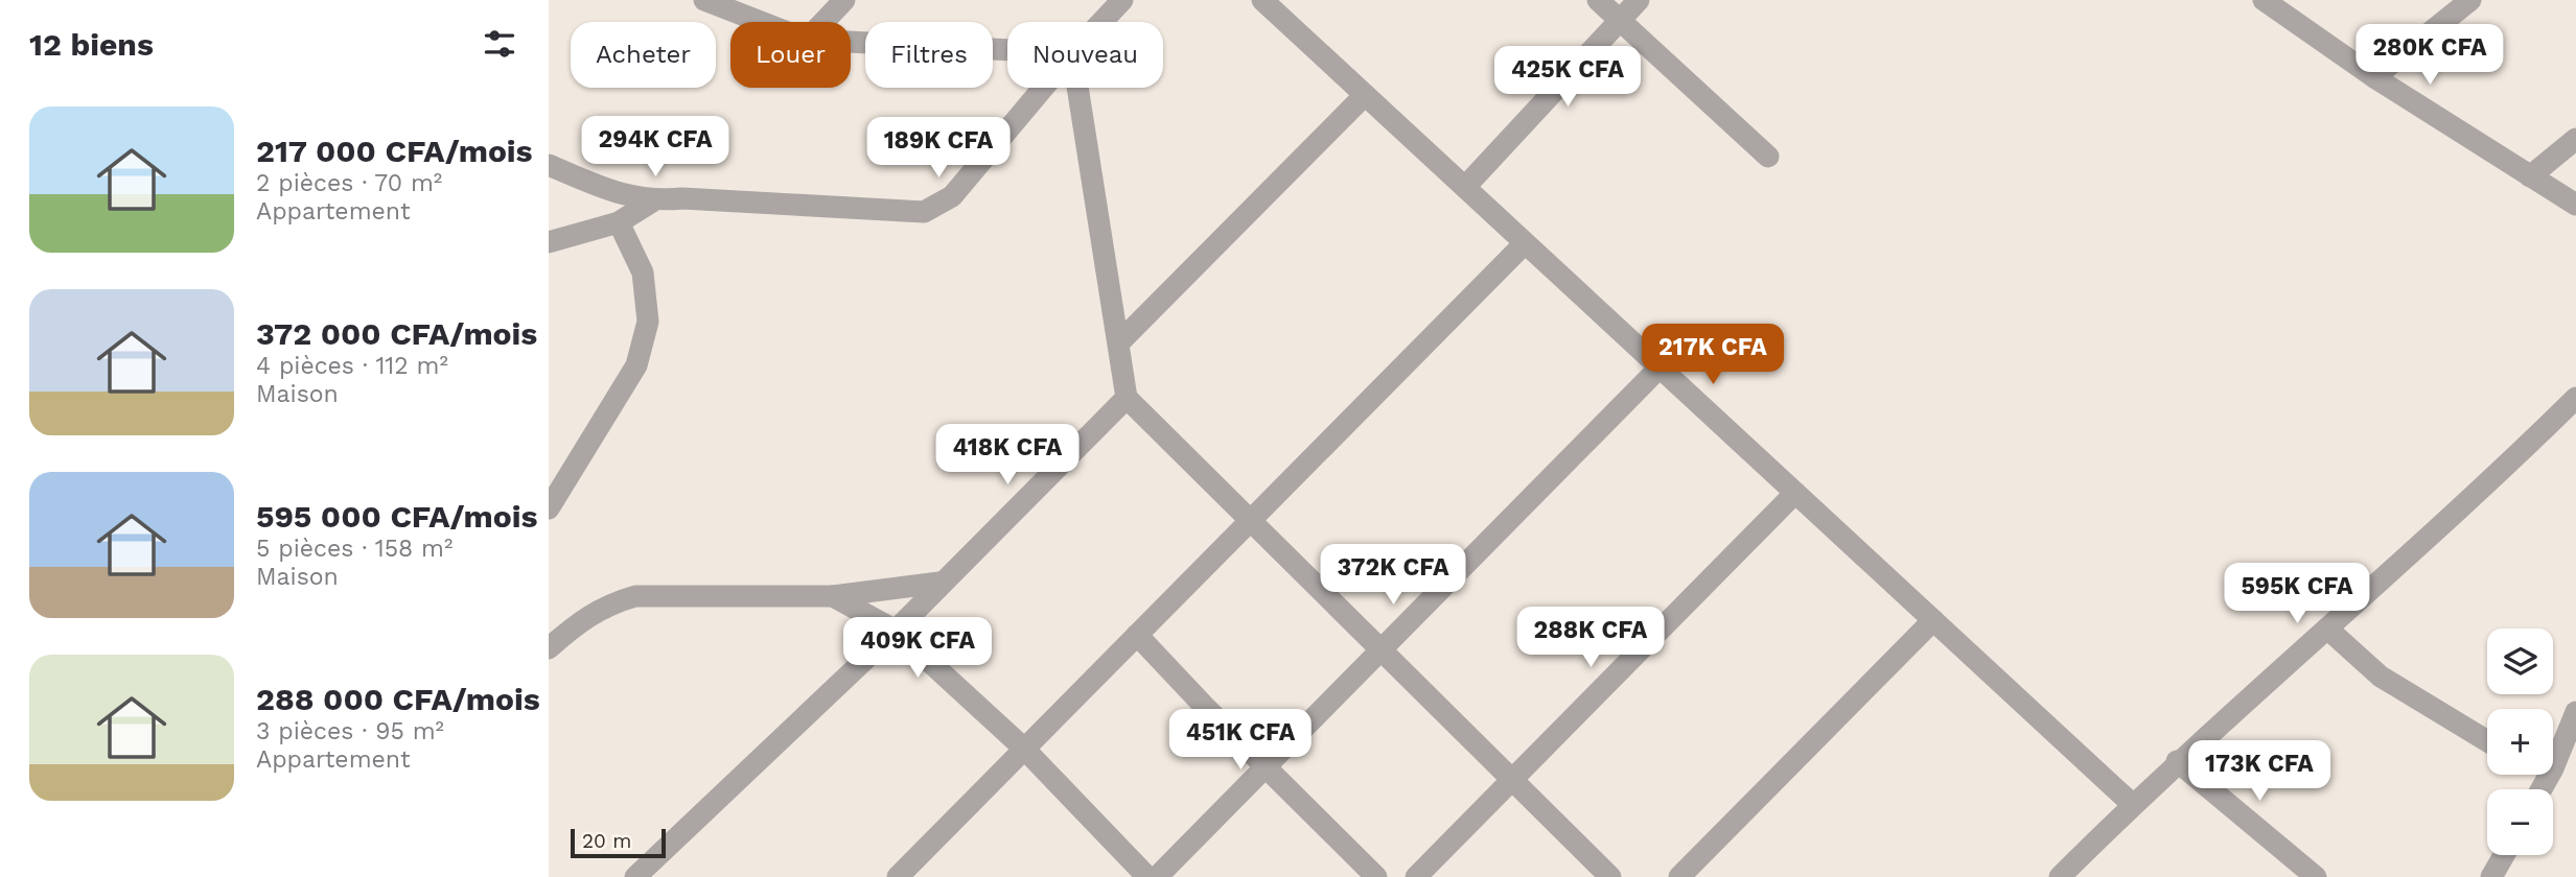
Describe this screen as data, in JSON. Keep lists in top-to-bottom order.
{
  "scale_bar": "20 m",
  "page": {
    "heading": "12 biens",
    "chip": [
      "Acheter",
      "Louer",
      "Filtres",
      "Nouveau"
    ],
    "price": [
      "280K CFA",
      "425K CFA",
      "294K CFA",
      "189K CFA",
      "217K CFA",
      "418K CFA",
      "372K CFA",
      "595K CFA",
      "288K CFA",
      "409K CFA",
      "451K CFA",
      "173K CFA"
    ],
    "list": [
      {
        "name": "217 000 CFA/mois",
        "note": "2 pièces · 70 m² · Appartement"
      },
      {
        "name": "372 000 CFA/mois",
        "note": "4 pièces · 112 m² · Maison"
      },
      {
        "name": "595 000 CFA/mois",
        "note": "5 pièces · 158 m² · Maison"
      },
      {
        "name": "288 000 CFA/mois",
        "note": "3 pièces · 95 m² · Appartement"
      }
    ],
    "map_buttons": ["+", "−"],
    "scale": "20 m"
  }
}
